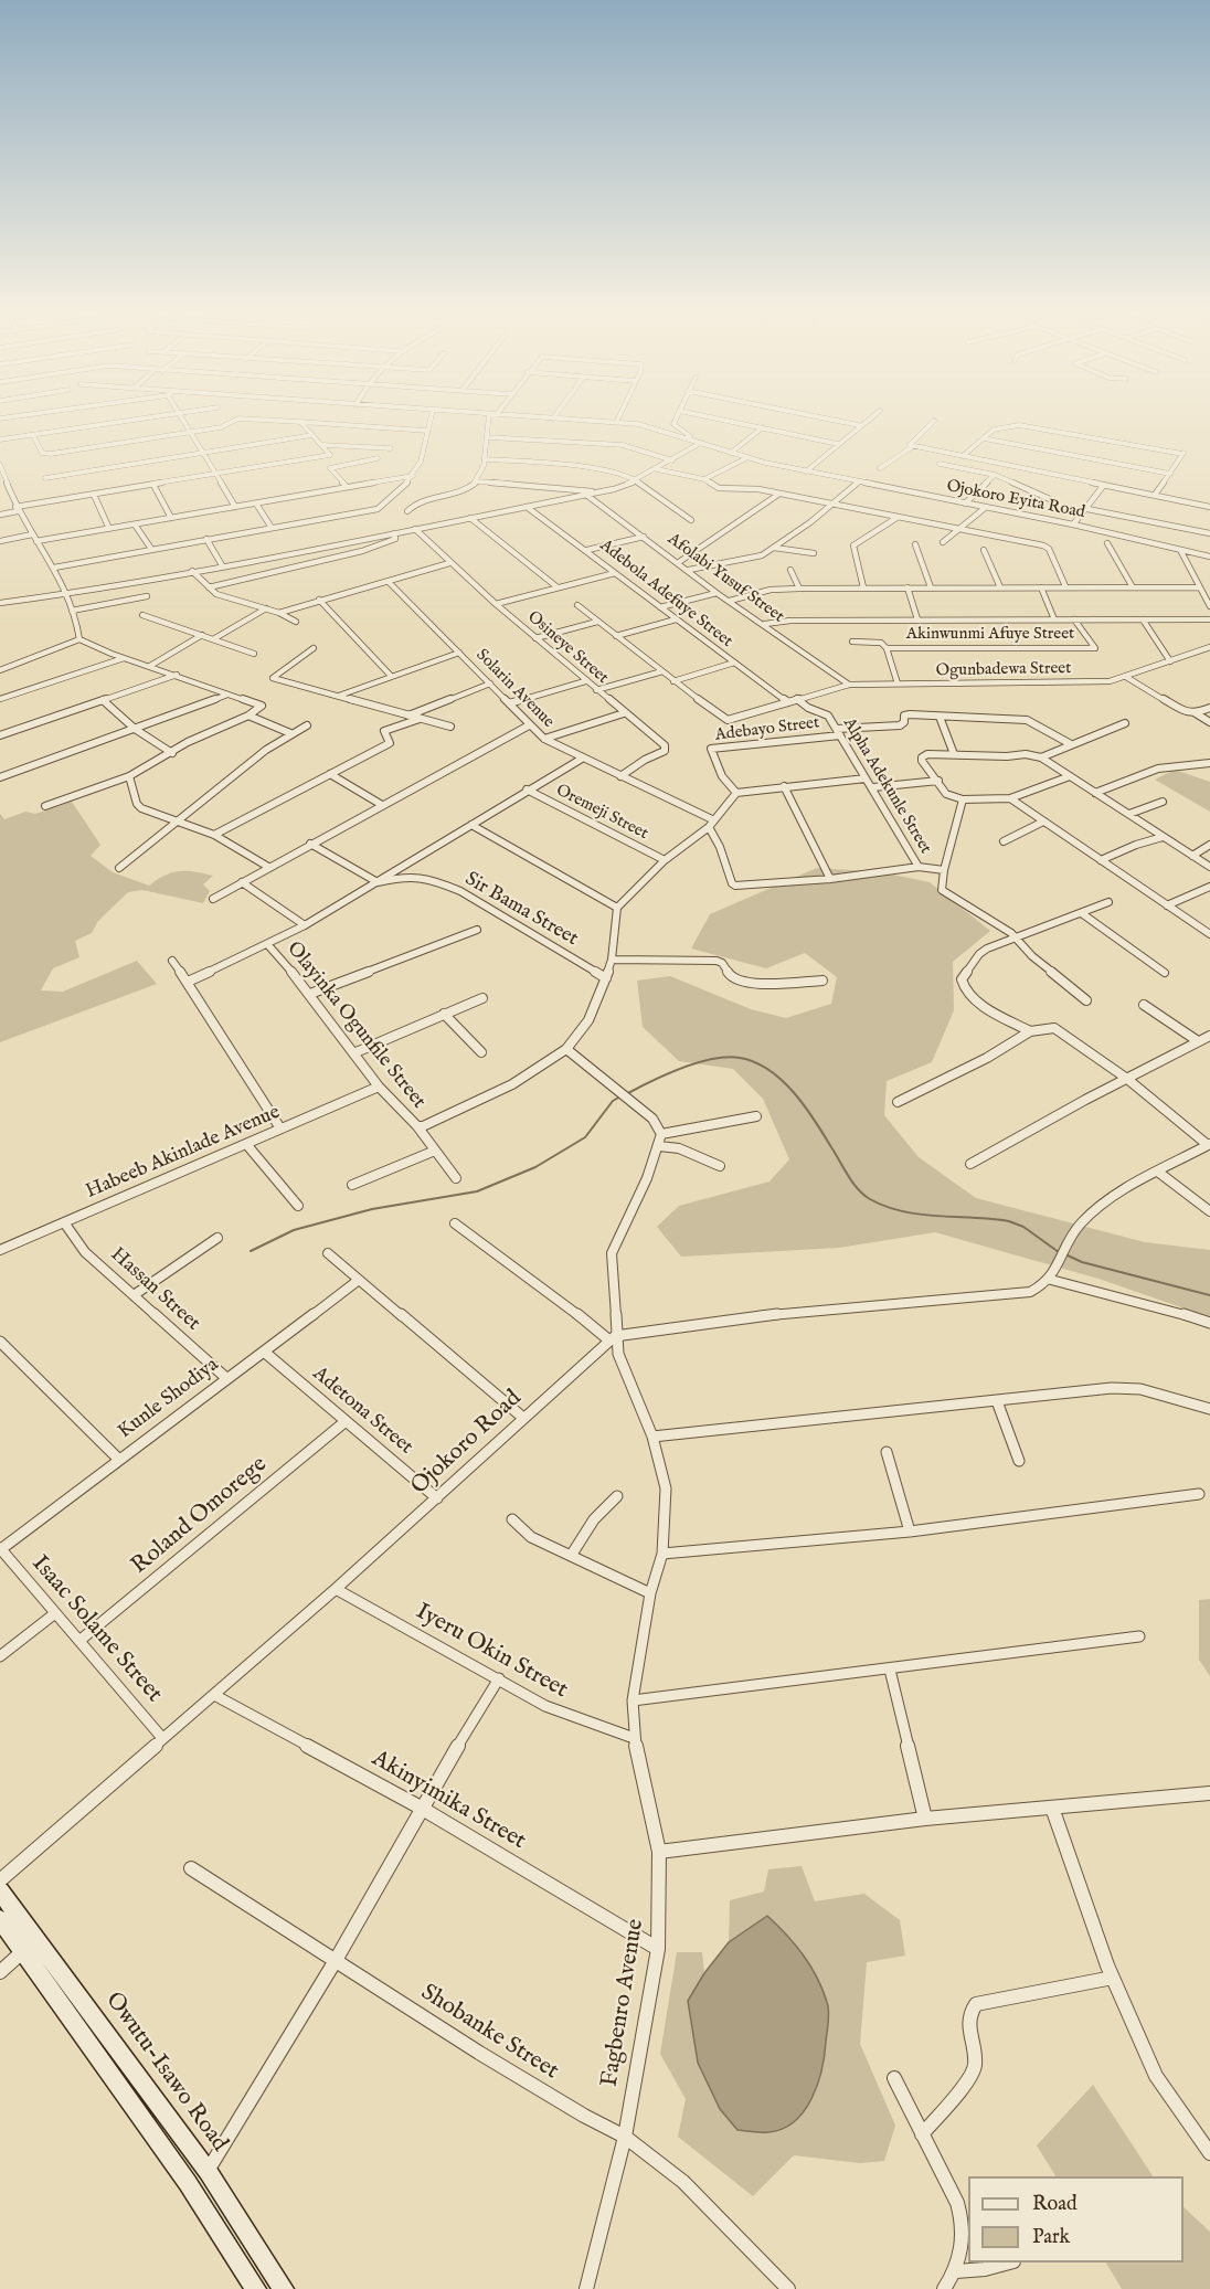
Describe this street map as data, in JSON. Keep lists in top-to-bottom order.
{
  "streets": {
    "street": [
      "Ojokoro Eyita Road",
      "Afolabi Yusuf Street",
      "Adebola Adefuye Street",
      "Akinwunmi Afuye Street",
      "Osineye Street",
      "Ogunbadewa Street",
      "Solarin Avenue",
      "Adebayo Street",
      "Alpha Adekunle Street",
      "Oremeji Street",
      "Sir Bama Street",
      "Olayinka Ogunfile Street",
      "Habeeb Akinlade Avenue",
      "Hassan Street",
      "Kunle Shodiya",
      "Adetona Street",
      "Ojokoro Road",
      "Roland Omorege",
      "Isaac Solame Street",
      "Iyeru Okin Street",
      "Akinyimika Street",
      "Fagbenro Avenue",
      "Shobanke Street",
      "Owutu-Isawo Road"
    ]
  },
  "crossings": [
    ["Afolabi Yusuf Street", "Ogunbadewa Street"],
    ["Adebola Adefuye Street", "Ogunbadewa Street"],
    ["Akinwunmi Afuye Street", "Ogunbadewa Street"],
    ["Osineye Street", "Solarin Avenue"],
    ["Ogunbadewa Street", "Alpha Adekunle Street"],
    ["Adebayo Street", "Alpha Adekunle Street"],
    ["Olayinka Ogunfile Street", "Habeeb Akinlade Avenue"],
    ["Habeeb Akinlade Avenue", "Hassan Street"],
    ["Hassan Street", "Kunle Shodiya"],
    ["Kunle Shodiya", "Adetona Street"],
    ["Kunle Shodiya", "Isaac Solame Street"],
    ["Adetona Street", "Ojokoro Road"],
    ["Adetona Street", "Roland Omorege"],
    ["Ojokoro Road", "Isaac Solame Street"],
    ["Ojokoro Road", "Iyeru Okin Street"],
    ["Ojokoro Road", "Akinyimika Street"],
    ["Ojokoro Road", "Fagbenro Avenue"],
    ["Roland Omorege", "Isaac Solame Street"],
    ["Iyeru Okin Street", "Fagbenro Avenue"],
    ["Akinyimika Street", "Fagbenro Avenue"],
    ["Fagbenro Avenue", "Shobanke Street"]
  ],
  "legend": ["Road", "Park"]
}
